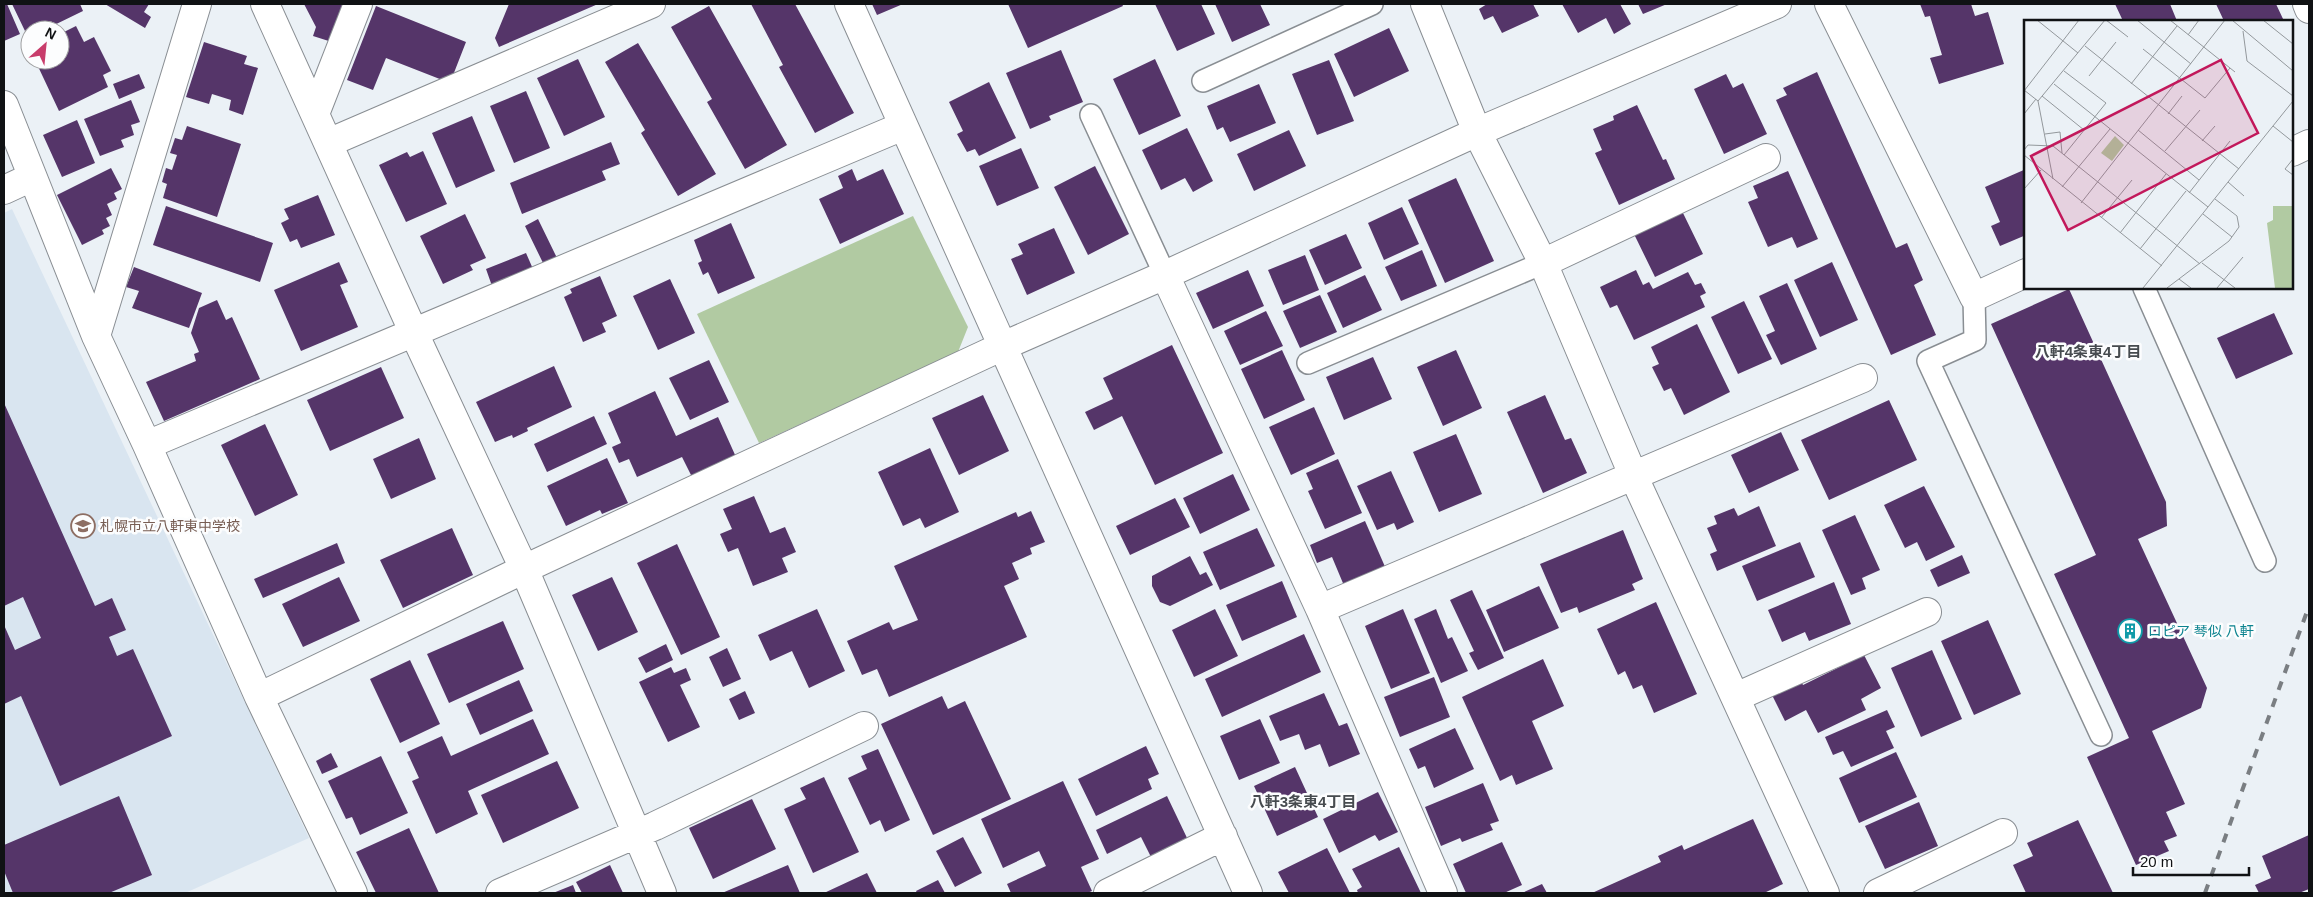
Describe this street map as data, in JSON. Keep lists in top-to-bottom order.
{
  "districts": ["八軒4条東4丁目", "八軒3条東4丁目"],
  "places": {
    "school or university": ["札幌市立八軒東中学校"],
    "building": ["ロピア 琴似 八軒"]
  },
  "scale_bar": "20 m",
  "north": "top right"
}
